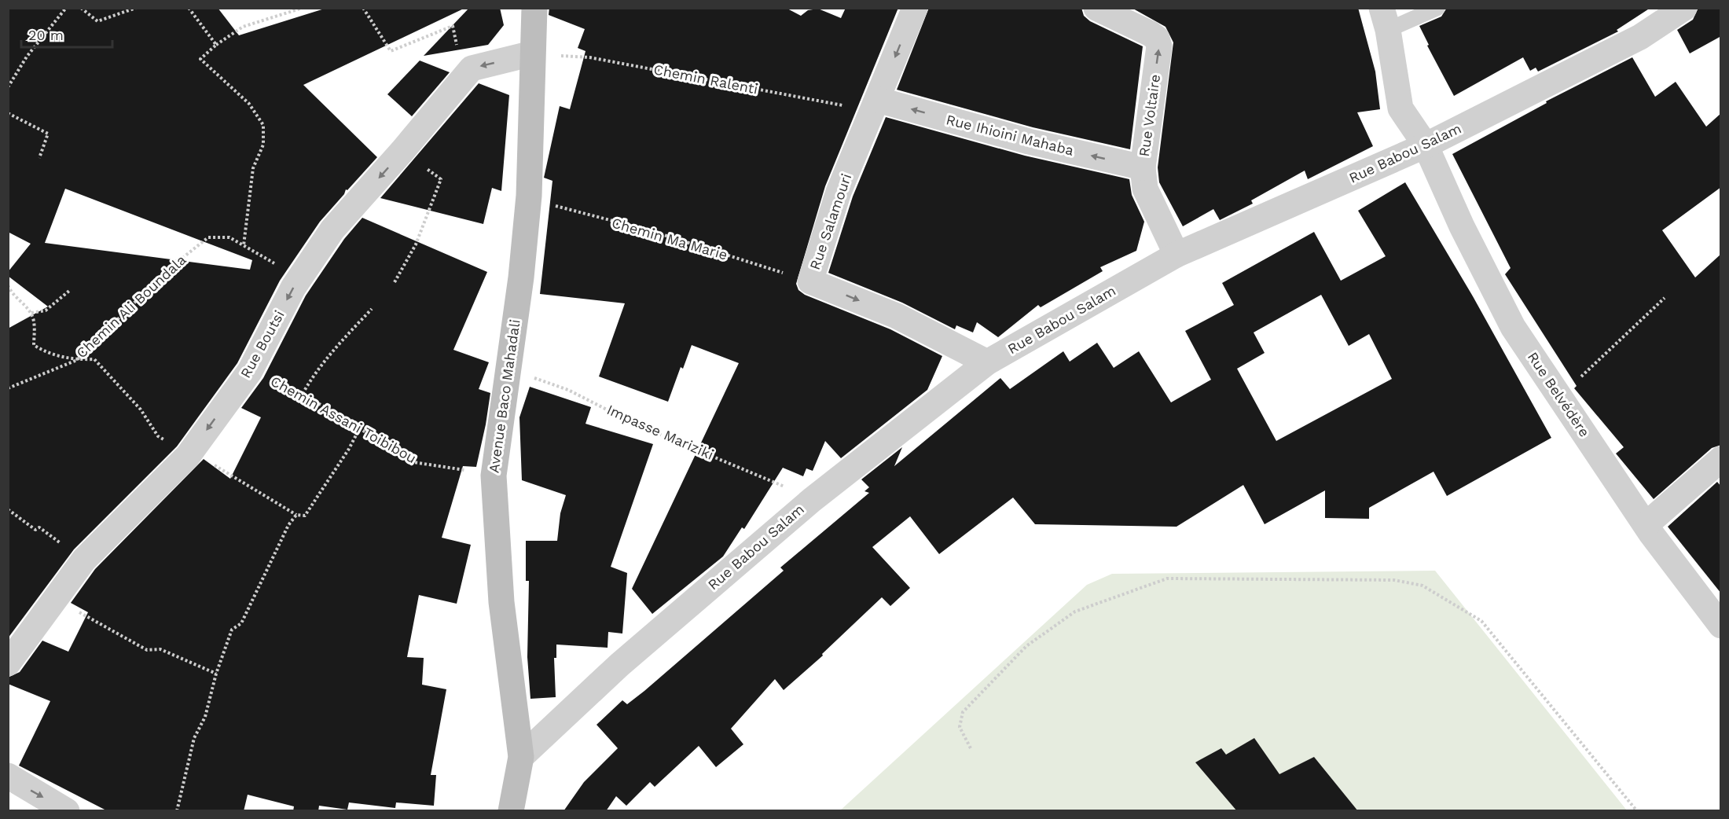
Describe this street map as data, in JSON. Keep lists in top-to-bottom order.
{
  "streets": {
    "street": [
      "Rue Voltaire",
      "Rue Ihioini Mahaba",
      "Rue Babou Salam",
      "Rue Salamouri",
      "Rue Boutsi",
      "Rue Belvédère",
      "Avenue Baco Mahadali"
    ],
    "path": [
      "Chemin Ralenti",
      "Chemin Ma Marie",
      "Chemin Ali Boundala",
      "Chemin Assani Toibibou",
      "Impasse Mariziki"
    ]
  },
  "crossings": [
    ["Chemin Ralenti", "Rue Ihioini Mahaba"],
    ["Chemin Ralenti", "Rue Salamouri"],
    ["Chemin Ralenti", "Avenue Baco Mahadali"],
    ["Rue Voltaire", "Rue Ihioini Mahaba"],
    ["Rue Voltaire", "Rue Babou Salam"],
    ["Rue Ihioini Mahaba", "Rue Salamouri"],
    ["Rue Babou Salam", "Rue Salamouri"],
    ["Rue Babou Salam", "Rue Belvédère"],
    ["Rue Babou Salam", "Avenue Baco Mahadali"],
    ["Rue Babou Salam", "Impasse Mariziki"],
    ["Rue Salamouri", "Chemin Ma Marie"],
    ["Chemin Ma Marie", "Avenue Baco Mahadali"],
    ["Chemin Ali Boundala", "Rue Boutsi"],
    ["Rue Boutsi", "Chemin Assani Toibibou"],
    ["Avenue Baco Mahadali", "Chemin Assani Toibibou"],
    ["Avenue Baco Mahadali", "Impasse Mariziki"]
  ],
  "one_way": ["Rue Voltaire", "Rue Ihioini Mahaba", "Rue Boutsi"],
  "scale_bar": "20 m"
}
